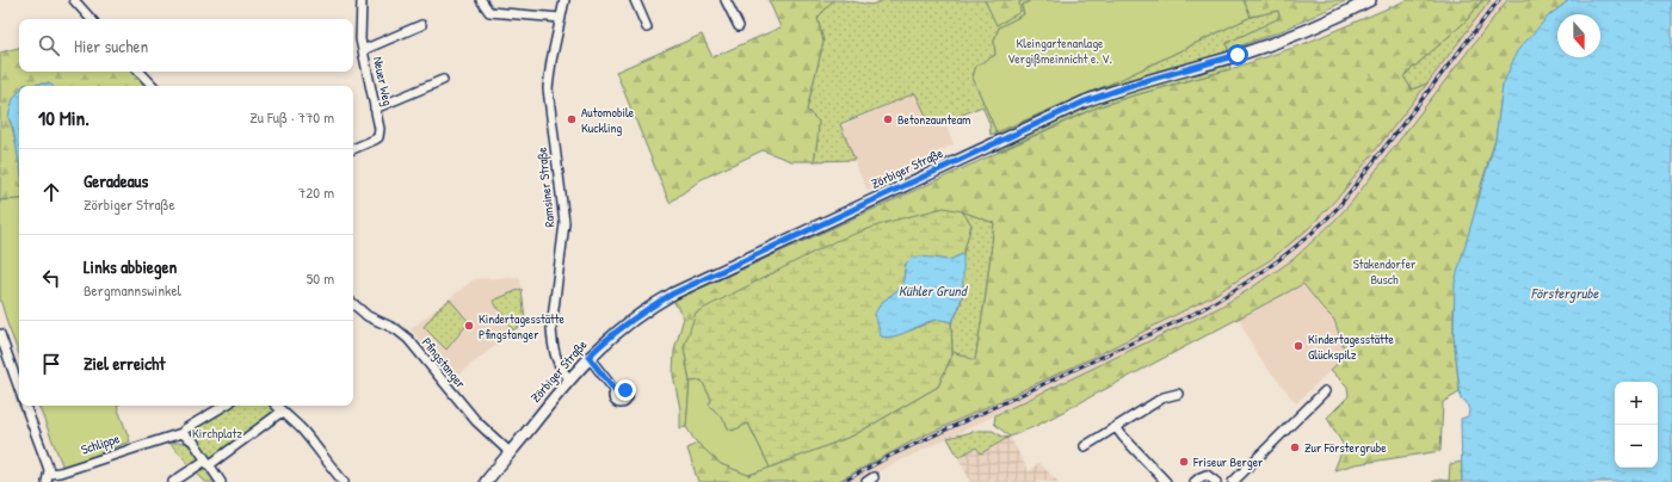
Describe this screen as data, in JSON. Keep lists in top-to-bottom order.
{
  "streets": {
    "street": [
      "Neuer Weg",
      "Zörbiger Straße",
      "Ramsiner Straße",
      "Pfingstanger",
      "Schlippe"
    ]
  },
  "crossings": [
    ["Zörbiger Straße", "Ramsiner Straße"],
    ["Zörbiger Straße", "Pfingstanger"]
  ],
  "water": ["Kühler Grund", "Förstergrube"],
  "parks": ["Kleingartenanlage Vergißmeinnicht e. V.", "Stakendorfer Busch", "Kirchplatz"],
  "places": [
    "Automobile Kuckling",
    "Betonzaunteam",
    "Kindertagesstätte Pfingstanger",
    "Kindertagesstätte Glückspilz",
    "Zur Förstergrube",
    "Friseur Berger"
  ],
  "north": "bottom",
  "page": {
    "search": "Hier suchen",
    "heading": ["10 Min.", "Zu Fuß · 770 m"],
    "list": [
      ["Geradeaus", "Zörbiger Straße", "720 m"],
      ["Links abbiegen", "Bergmannswinkel", "50 m"],
      "Ziel erreicht"
    ],
    "map_buttons": ["+", "−"]
  }
}
